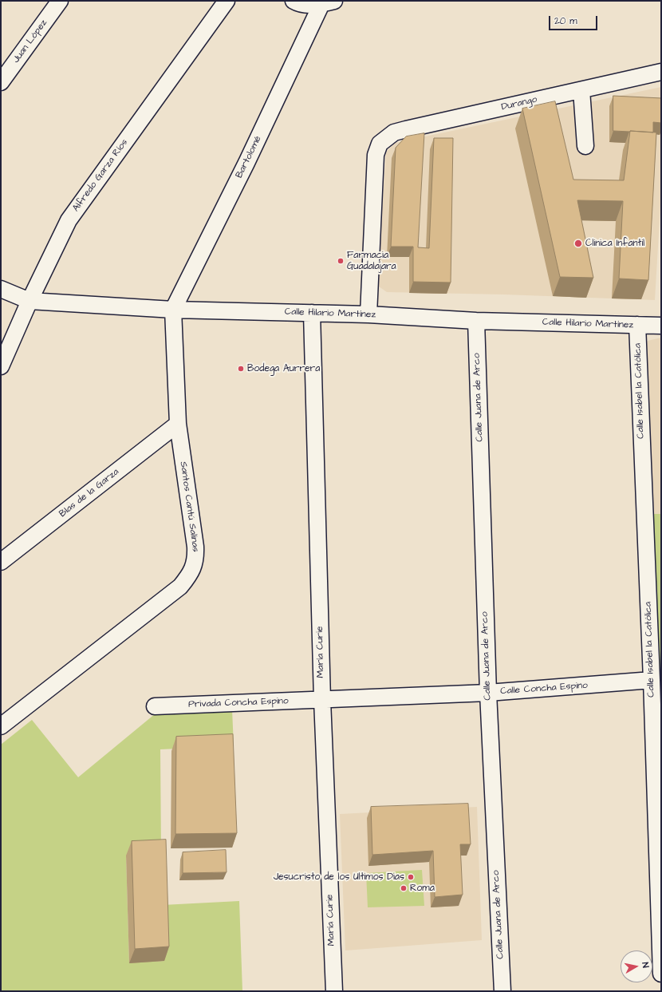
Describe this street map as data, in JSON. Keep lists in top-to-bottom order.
{
  "streets": {
    "street": [
      "Juan López",
      "Durango",
      "Bartolomé",
      "Alfredo Garza Ríos",
      "Calle Hilario Martínez",
      "Calle Isabel la Católica",
      "Calle Juana de Arco",
      "Blas de la Garza",
      "Santos Cantú Salinas",
      "María Curie",
      "Calle Concha Espino",
      "Privada Concha Espino"
    ]
  },
  "crossings": [
    ["Durango", "Calle Hilario Martínez"],
    ["Bartolomé", "Calle Hilario Martínez"],
    ["Bartolomé", "Santos Cantú Salinas"],
    ["Alfredo Garza Ríos", "Calle Hilario Martínez"],
    ["Calle Hilario Martínez", "Calle Isabel la Católica"],
    ["Calle Hilario Martínez", "Calle Juana de Arco"],
    ["Calle Hilario Martínez", "Santos Cantú Salinas"],
    ["Calle Hilario Martínez", "María Curie"],
    ["Calle Isabel la Católica", "Calle Concha Espino"],
    ["Calle Juana de Arco", "Calle Concha Espino"],
    ["Blas de la Garza", "Santos Cantú Salinas"],
    ["María Curie", "Calle Concha Espino"],
    ["María Curie", "Privada Concha Espino"],
    ["Calle Concha Espino", "Privada Concha Espino"]
  ],
  "places": [
    "Clinica Infantil",
    "Farmacia Guadalajara",
    "Bodega Aurrera",
    "Jesucristo de los Ultimos Dias",
    "Roma"
  ],
  "scale_bar": "20 m",
  "north": "right"
}
